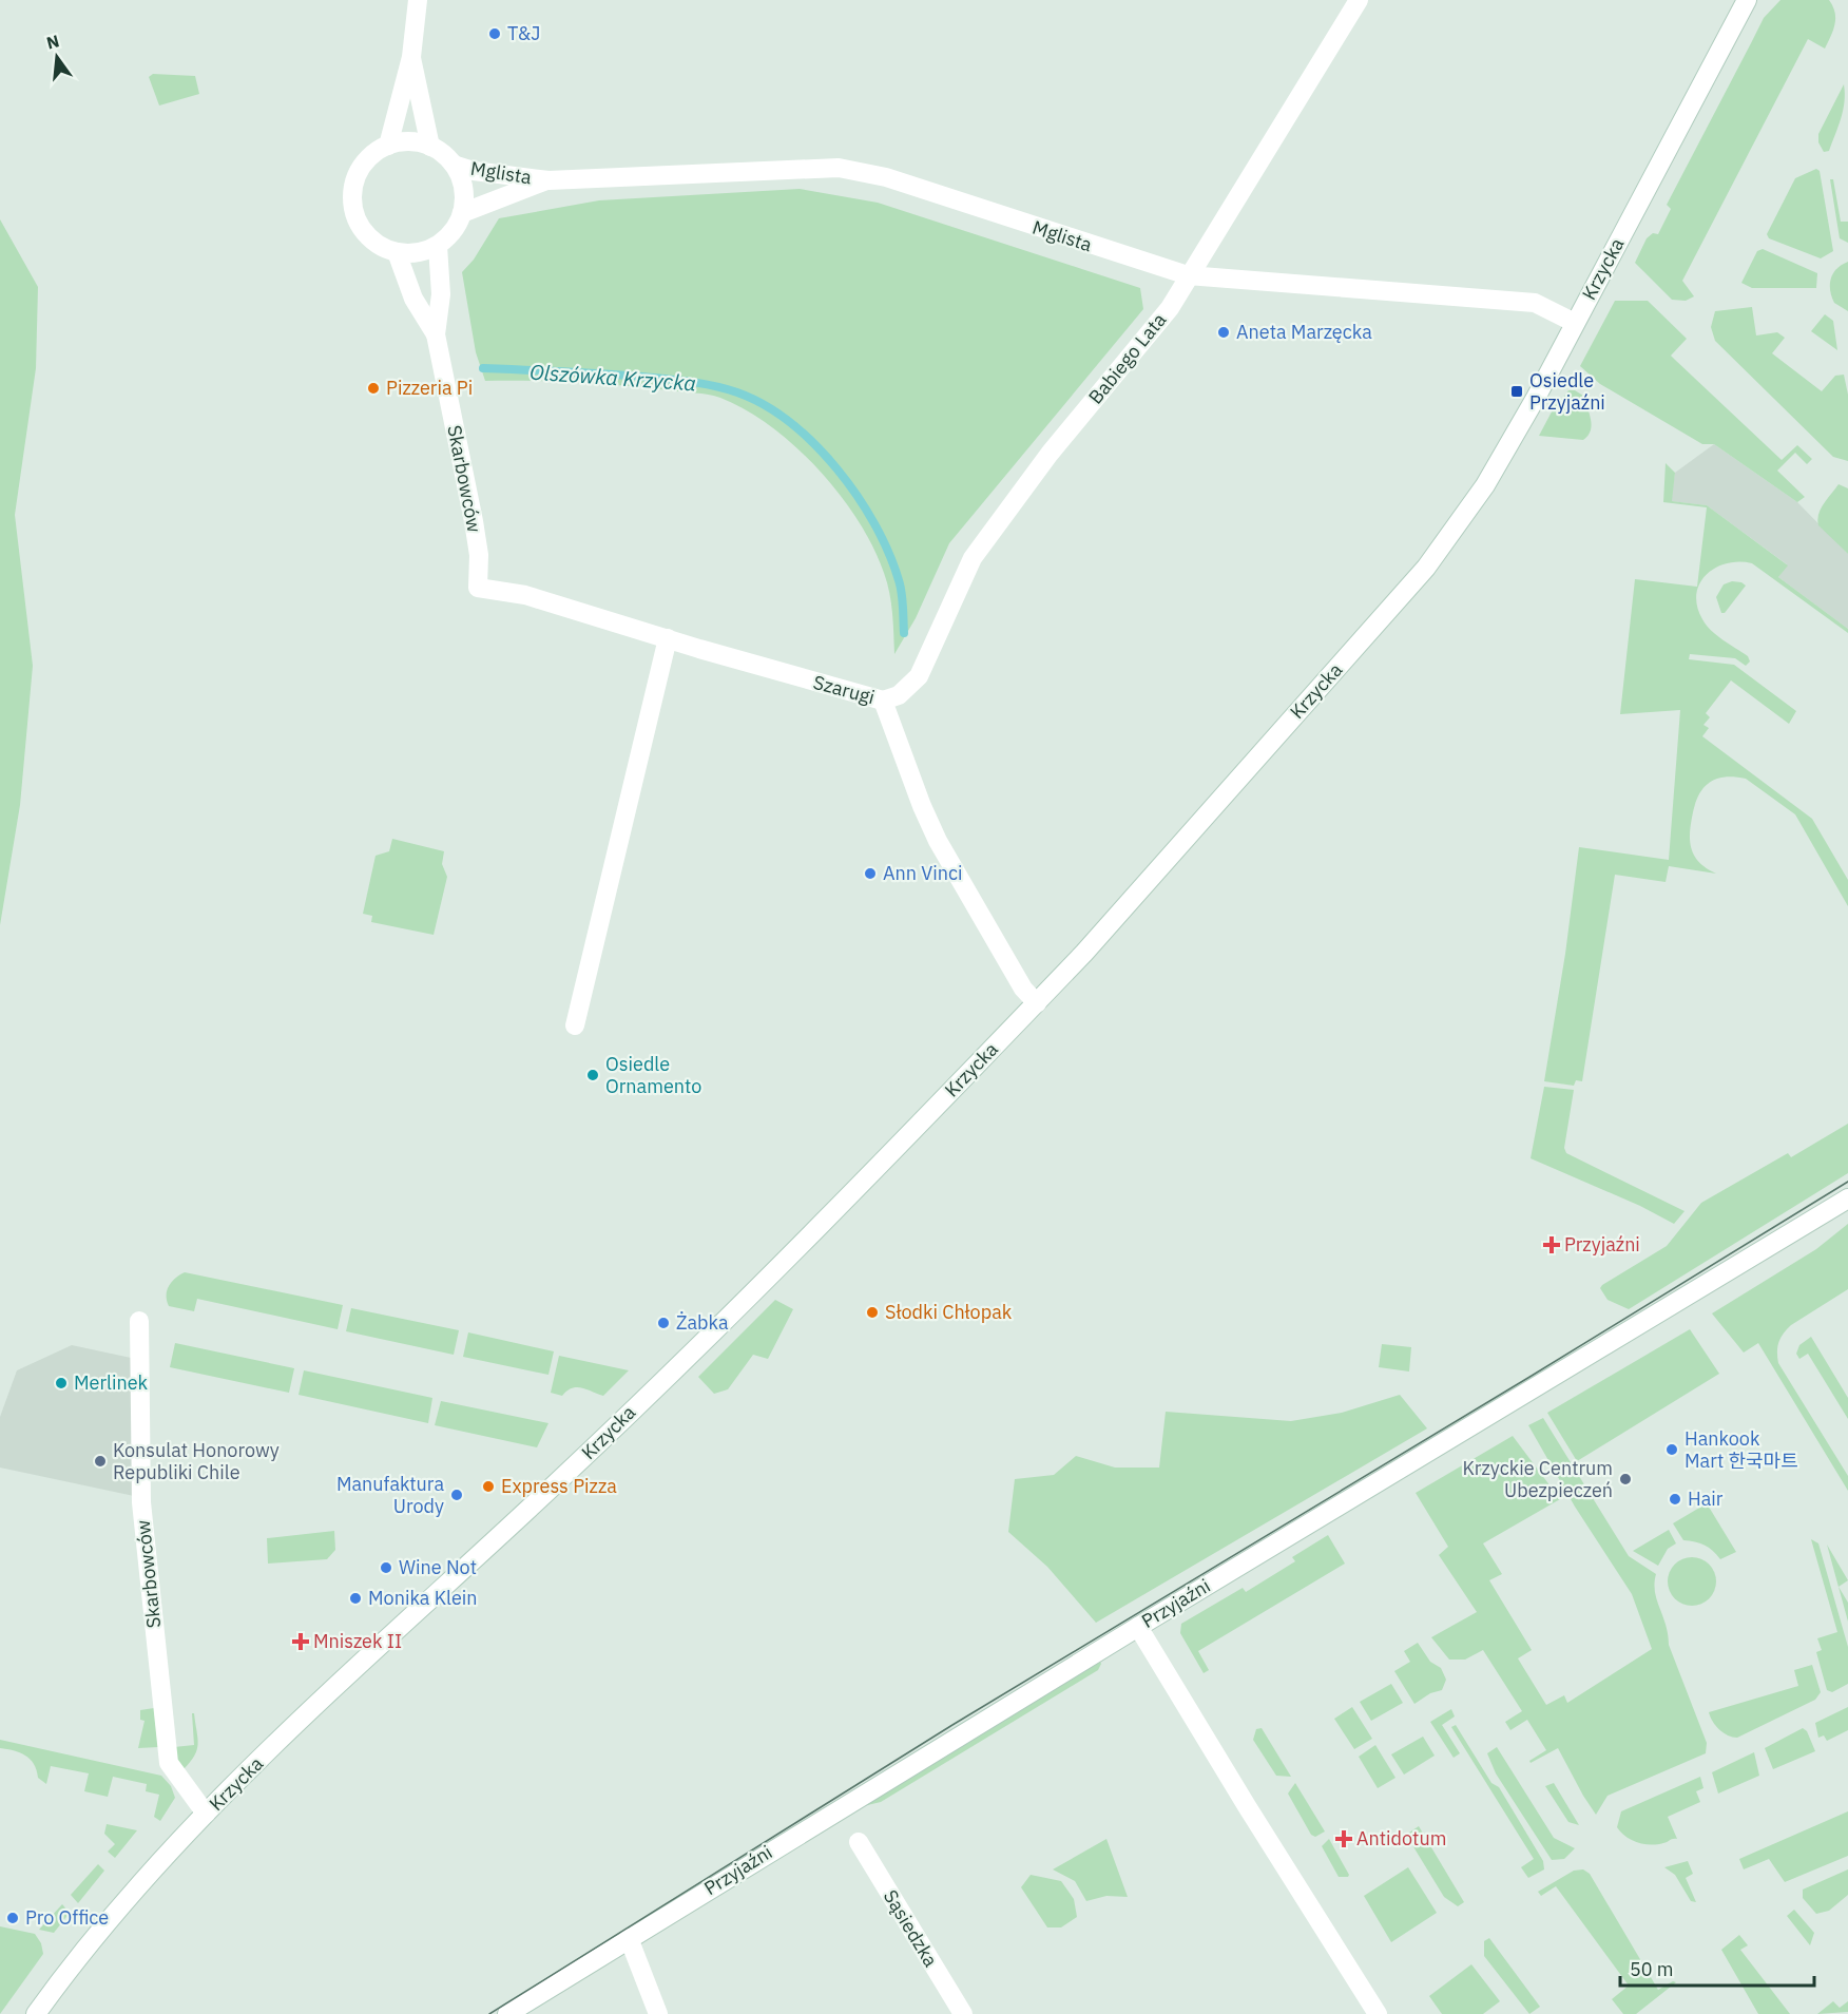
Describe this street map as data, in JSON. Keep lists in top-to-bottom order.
{
  "streets": {
    "street": [
      "Mglista",
      "Krzycka",
      "Babiego Lata",
      "Skarbowców",
      "Szarugi",
      "Przyjaźni",
      "Sąsiedzka"
    ]
  },
  "crossings": [
    ["Mglista", "Krzycka"],
    ["Mglista", "Babiego Lata"],
    ["Mglista", "Skarbowców"],
    ["Krzycka", "Skarbowców"],
    ["Krzycka", "Szarugi"],
    ["Babiego Lata", "Szarugi"],
    ["Skarbowców", "Szarugi"]
  ],
  "water": ["Olszówka Krzycka"],
  "places": {
    "other": [
      "T&J",
      "Aneta Marzęcka",
      "Pizzeria Pi",
      "Ann Vinci",
      "Osiedle Ornamento",
      "Słodki Chłopak",
      "Żabka",
      "Merlinek",
      "Hankook Mart 한국마트",
      "Konsulat Honorowy Republiki Chile",
      "Krzyckie Centrum Ubezpieczeń",
      "Express Pizza",
      "Manufaktura Urody",
      "Hair",
      "Wine Not",
      "Monika Klein",
      "Pro Office"
    ],
    "transit": ["Osiedle Przyjaźni"],
    "health": ["Przyjaźni", "Mniszek II", "Antidotum"]
  },
  "scale_bar": "50 m",
  "north": "top"
}
